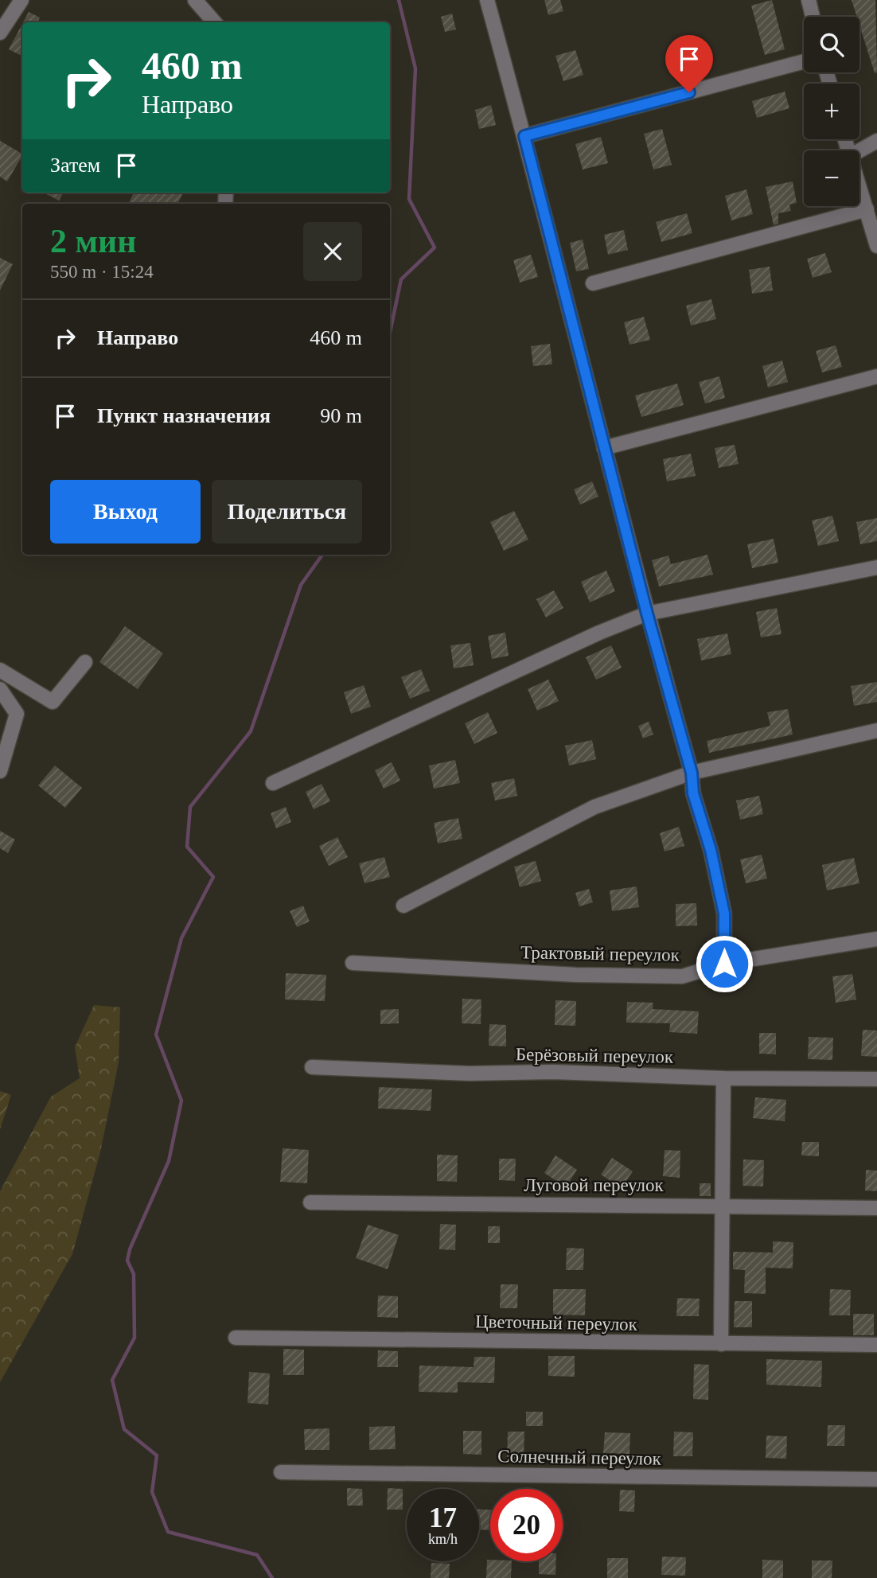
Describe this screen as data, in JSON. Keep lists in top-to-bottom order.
{
  "streets": {
    "street": [
      "Трактовый переулок",
      "Берёзовый переулок",
      "Луговой переулок",
      "Цветочный переулок",
      "Солнечный переулок"
    ]
  },
  "page": {
    "map_buttons": ["+", "−"],
    "turn": ["460 m", "Направо"],
    "then": "Затем",
    "heading": ["2 мин", "550 m · 15:24"],
    "list": [
      {
        "name": "Направо",
        "value": "460 m"
      },
      {
        "name": "Пункт назначения",
        "value": "90 m"
      }
    ],
    "buttons": ["Выход", "Поделиться"],
    "speed": "17 km/h",
    "limit": "20"
  }
}
